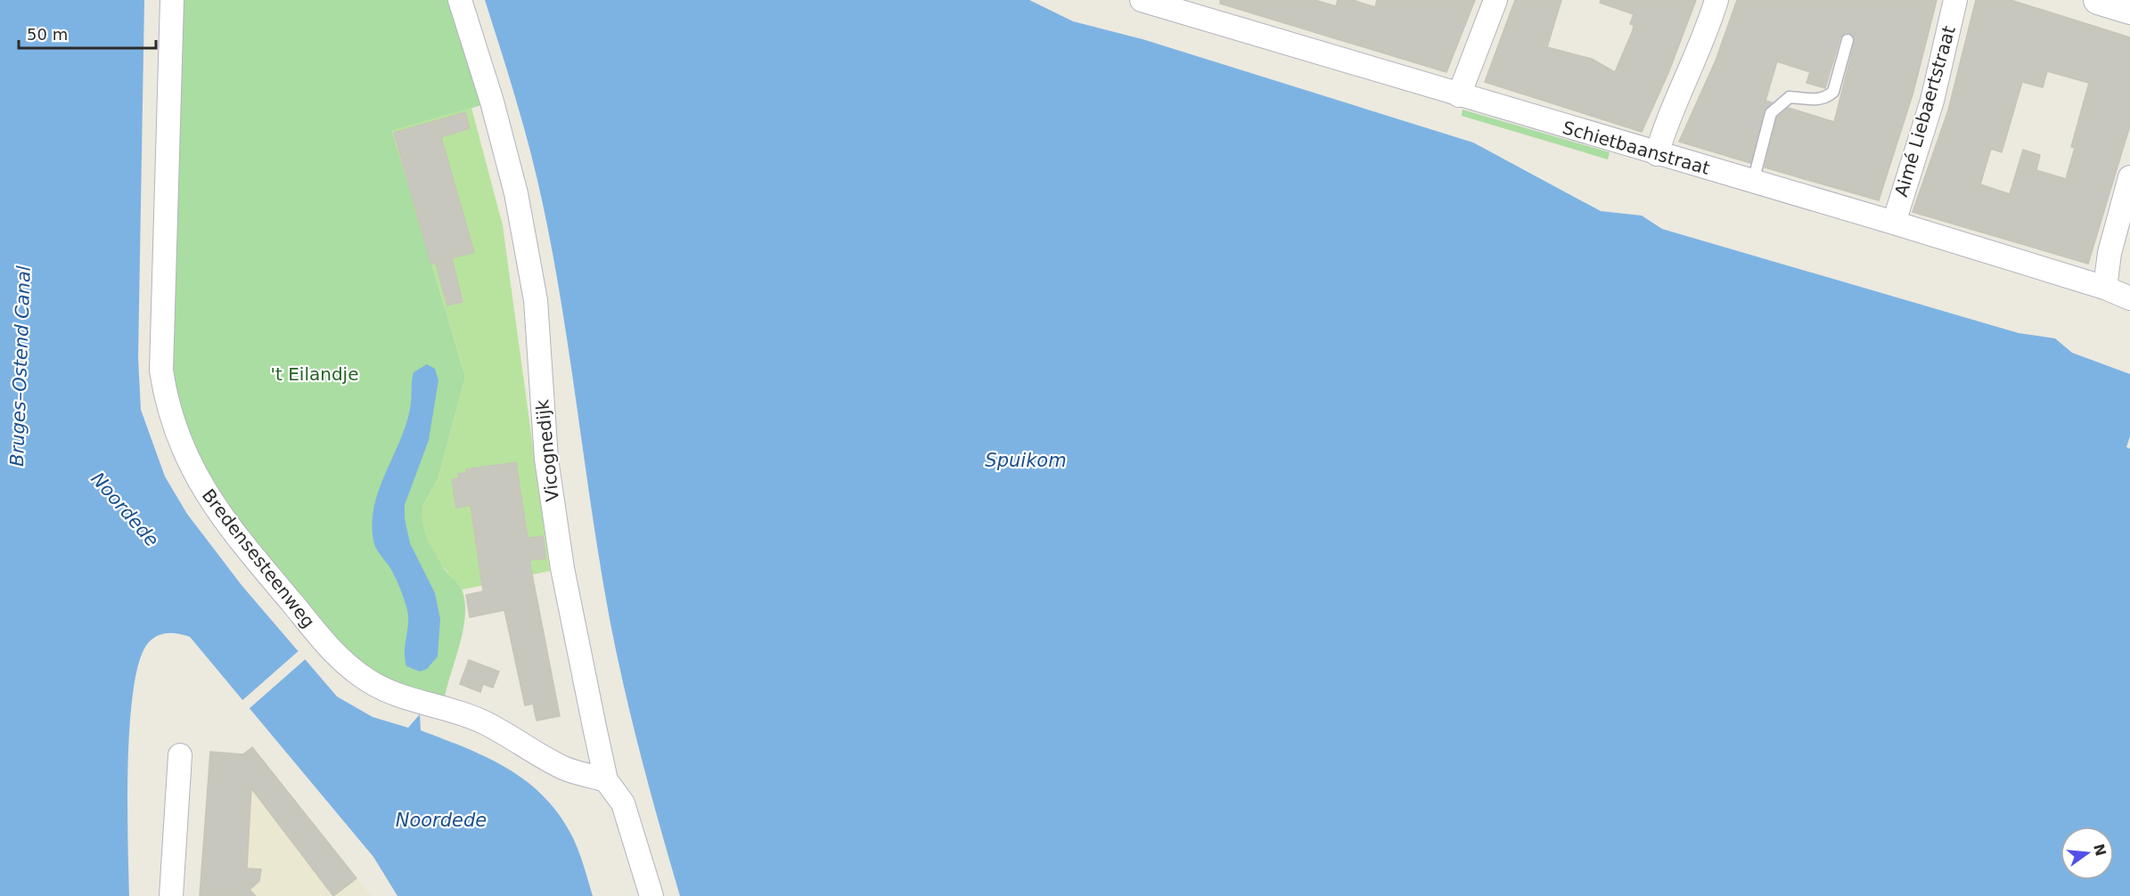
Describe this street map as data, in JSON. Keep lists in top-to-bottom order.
{
  "streets": {
    "street": [
      "Aimé Liebaertstraat",
      "Schietbaanstraat",
      "Vicognedijk",
      "Bredensesteenweg"
    ]
  },
  "crossings": [
    ["Aimé Liebaertstraat", "Schietbaanstraat"],
    ["Vicognedijk", "Bredensesteenweg"]
  ],
  "water": ["Bruges–Ostend Canal", "Spuikom", "Noordede"],
  "parks": ["'t Eilandje"],
  "scale_bar": "50 m",
  "north": "right"
}
